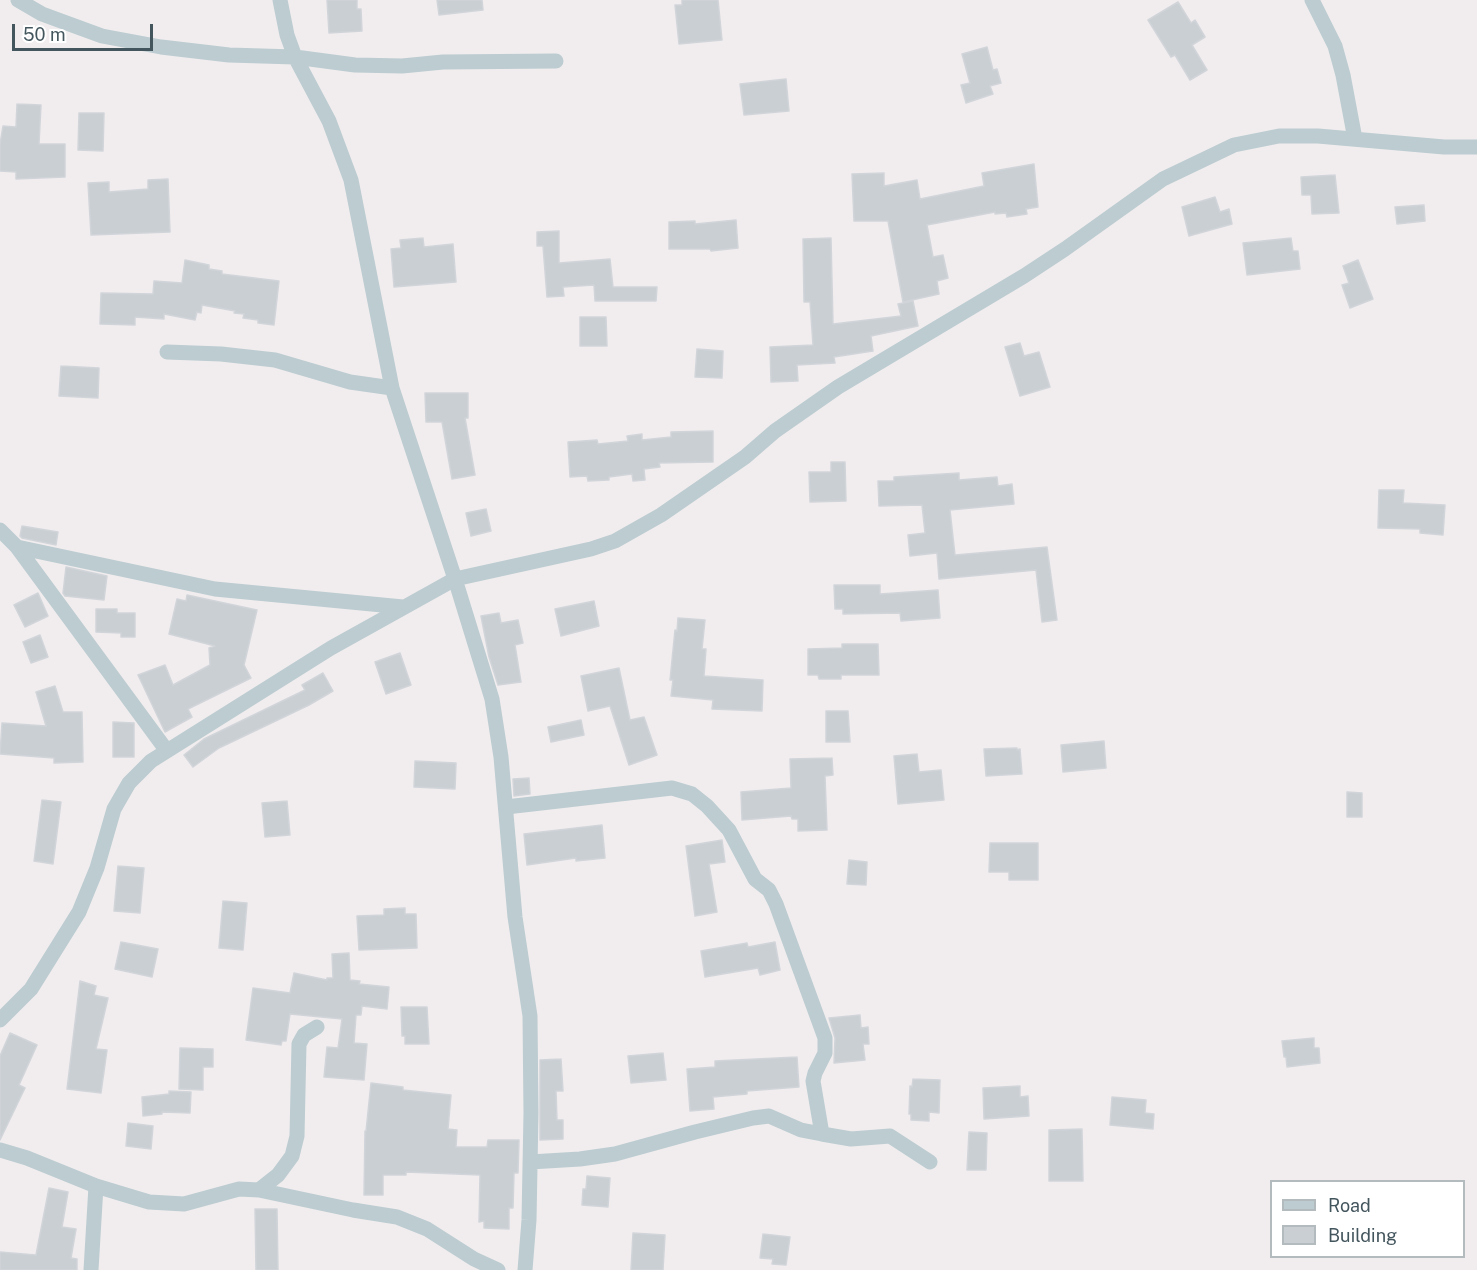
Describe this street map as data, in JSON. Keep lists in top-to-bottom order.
{
  "legend": ["Road", "Building"],
  "scale_bar": "50 m"
}
